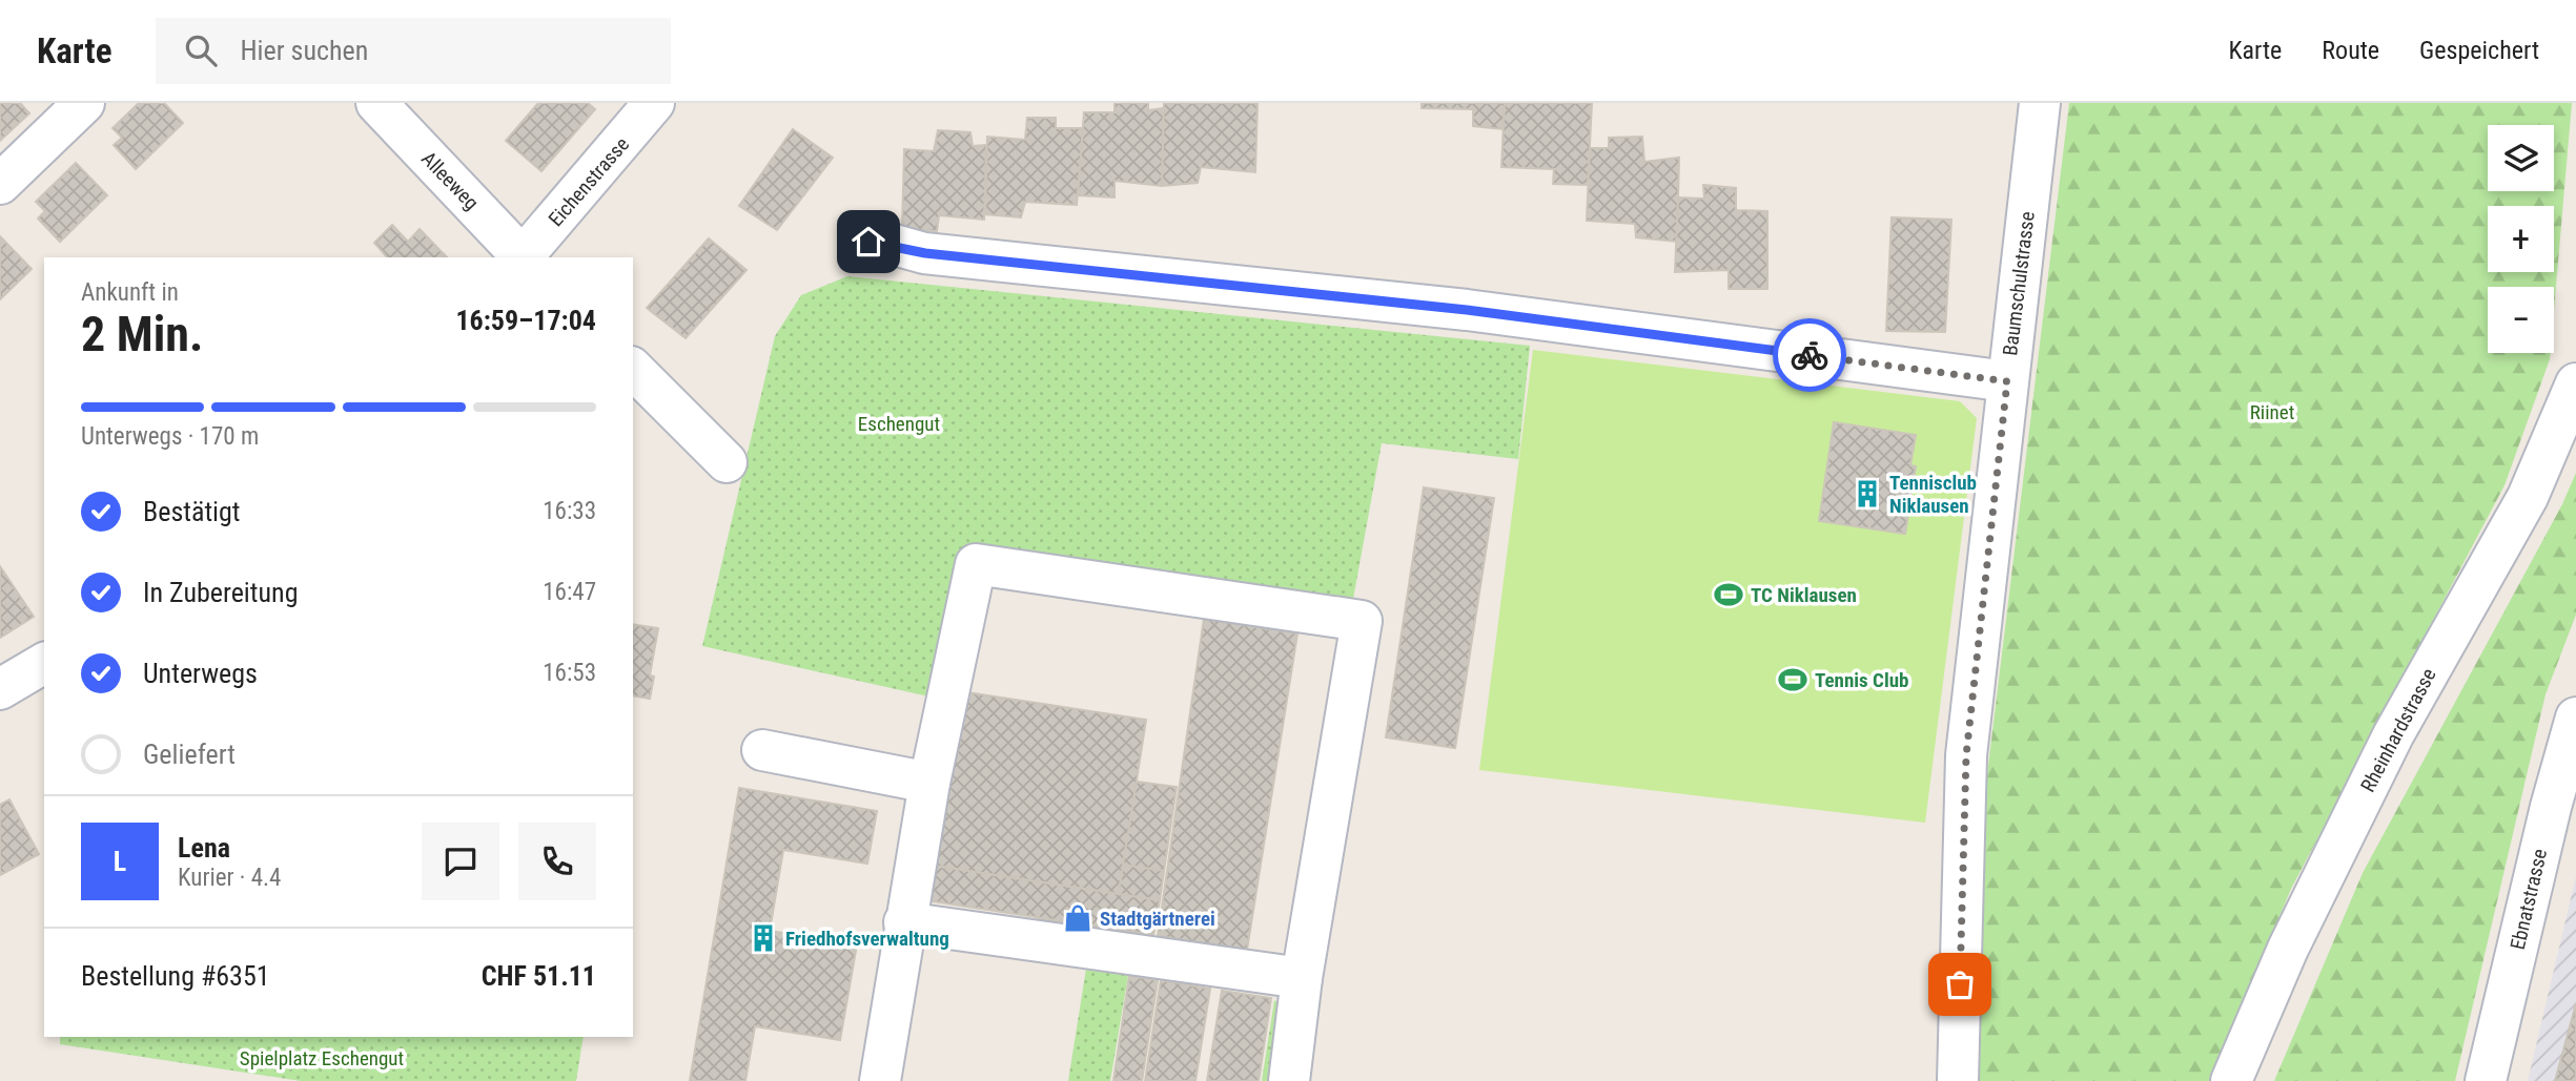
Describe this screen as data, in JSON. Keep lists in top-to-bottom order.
{
  "streets": {
    "street": [
      "Alleeweg",
      "Eichenstrasse",
      "Baumschulstrasse",
      "Rheinhardstrasse",
      "Ebnatstrasse"
    ]
  },
  "parks": ["Riinet", "Eschengut", "Spielplatz Eschengut"],
  "places": {
    "building": ["Tennisclub Niklausen", "Friedhofsverwaltung"],
    "sports": ["TC Niklausen", "Tennis Club"],
    "shop": ["Stadtgärtnerei"]
  },
  "page": {
    "header": "Karte",
    "search": "Hier suchen",
    "nav": ["Karte", "Route", "Gespeichert"],
    "map_buttons": ["+", "−"],
    "heading": ["2 Min.", "Ankunft in", "16:59–17:04"],
    "panel": [
      "Lena",
      "Kurier · 4.4",
      "Bestellung #6351",
      "CHF 51.11"
    ],
    "bar": "Unterwegs · 170 m",
    "list": [
      ["Bestätigt", "16:33"],
      ["In Zubereitung", "16:47"],
      ["Unterwegs", "16:53"],
      "Geliefert"
    ],
    "round": "L"
  }
}
